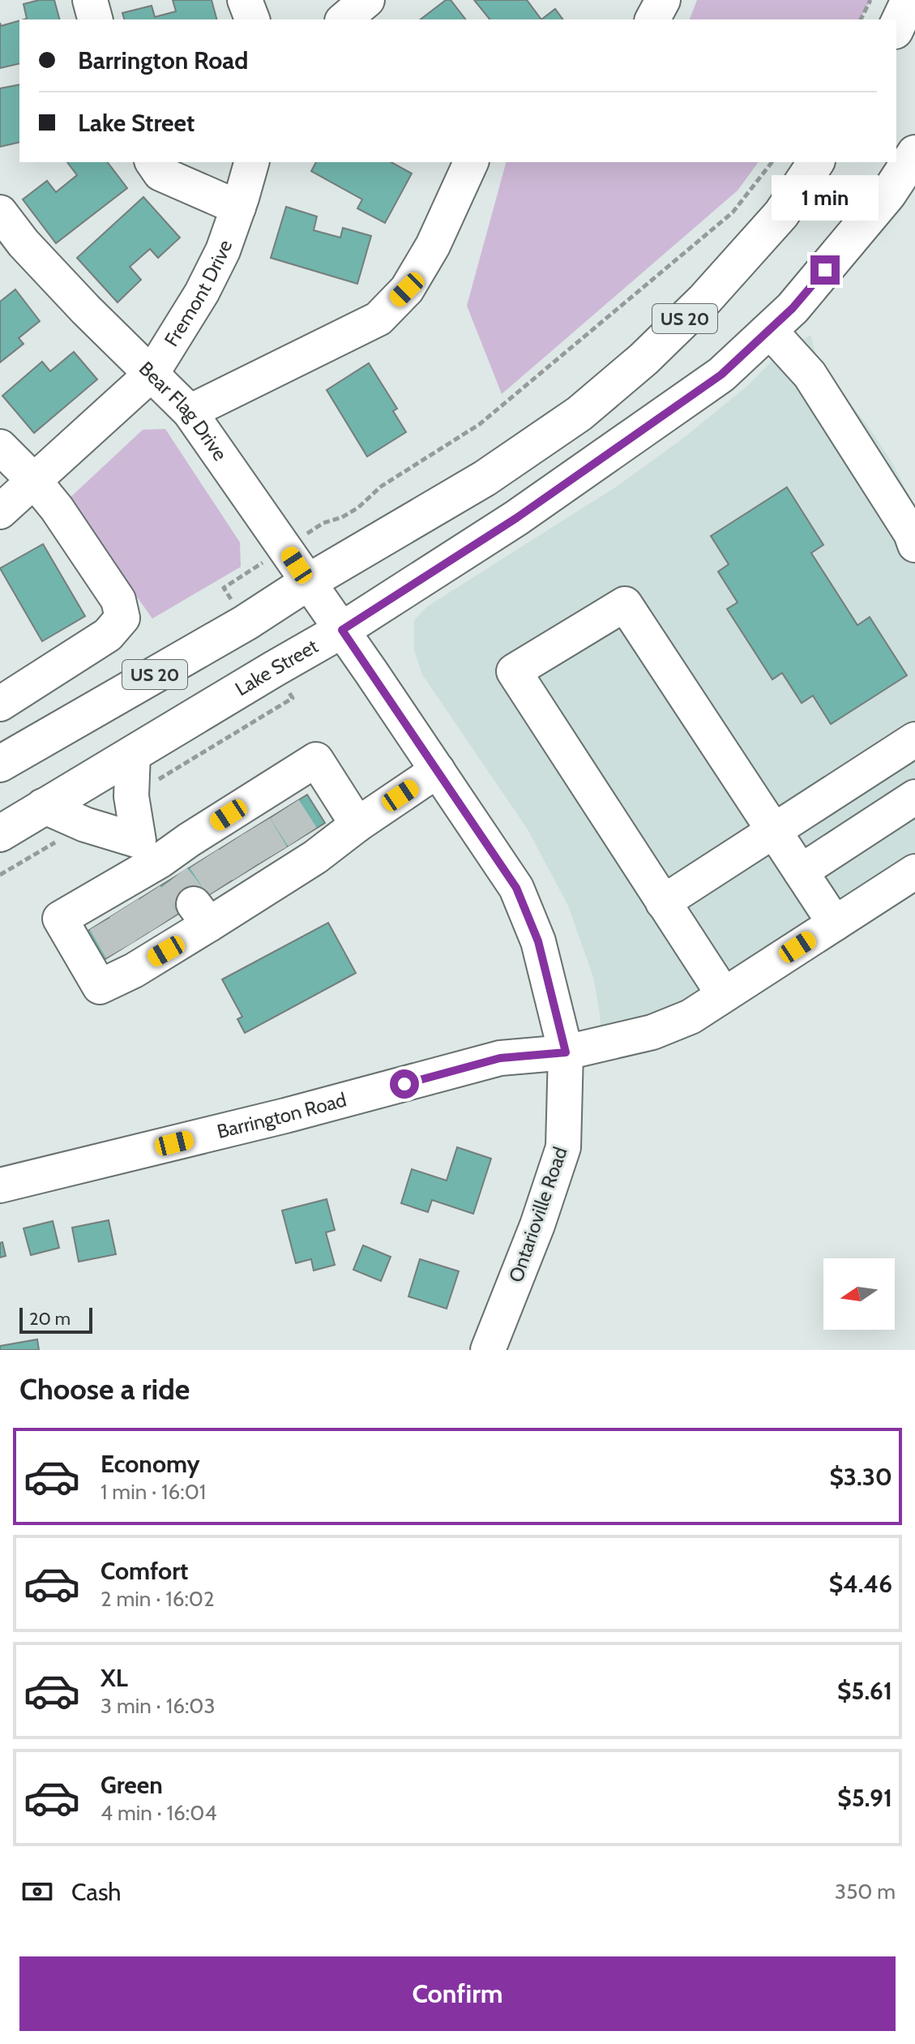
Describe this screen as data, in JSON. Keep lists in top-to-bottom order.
{
  "streets": {
    "highway": ["US 20", "Lake Street"],
    "street": [
      "Fremont Drive",
      "Bear Flag Drive",
      "Barrington Road",
      "Ontarioville Road"
    ]
  },
  "crossings": [
    ["Fremont Drive", "Bear Flag Drive"],
    ["US 20", "Bear Flag Drive"],
    ["Bear Flag Drive", "Lake Street"],
    ["Bear Flag Drive", "Ontarioville Road"],
    ["Lake Street", "Ontarioville Road"],
    ["Barrington Road", "Ontarioville Road"]
  ],
  "scale_bar": "20 m",
  "north": "left",
  "page": {
    "banner": ["Barrington Road", "Lake Street"],
    "bubble": "1 min",
    "scale": "20 m",
    "heading": "Choose a ride",
    "list": [
      {
        "name": "Economy",
        "note": "1 min · 16:01",
        "value": "$3.30"
      },
      {
        "name": "Comfort",
        "note": "2 min · 16:02",
        "value": "$4.46"
      },
      {
        "name": "XL",
        "note": "3 min · 16:03",
        "value": "$5.61"
      },
      {
        "name": "Green",
        "note": "4 min · 16:04",
        "value": "$5.91"
      }
    ],
    "pay": ["Cash", "350 m"],
    "buttons": "Confirm"
  }
}
